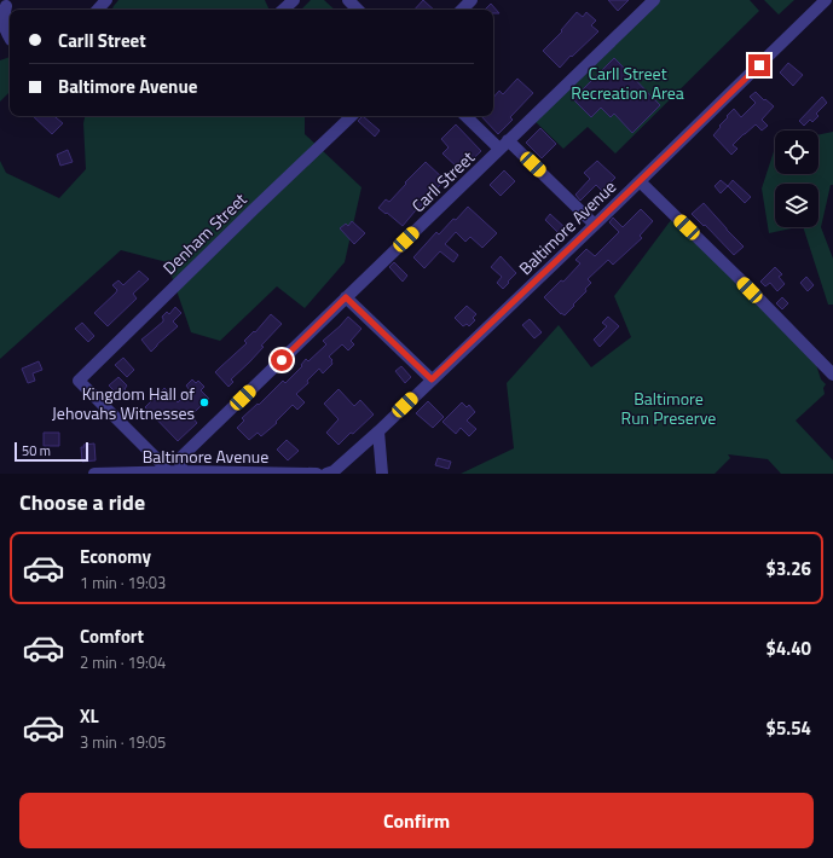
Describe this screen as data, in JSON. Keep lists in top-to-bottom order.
{
  "streets": {
    "street": ["Carll Street", "Baltimore Avenue", "Denham Street"]
  },
  "crossings": [
    ["Carll Street", "Baltimore Avenue"],
    ["Baltimore Avenue", "Denham Street"]
  ],
  "parks": ["Carll Street Recreation Area", "Baltimore Run Preserve"],
  "places": ["Kingdom Hall of Jehovahs Witnesses"],
  "scale_bar": "50 m",
  "page": {
    "banner": ["Carll Street", "Baltimore Avenue"],
    "scale": "50 m",
    "heading": "Choose a ride",
    "list": [
      {
        "name": "Economy",
        "note": "1 min · 19:03",
        "value": "$3.26"
      },
      {
        "name": "Comfort",
        "note": "2 min · 19:04",
        "value": "$4.40"
      },
      {
        "name": "XL",
        "note": "3 min · 19:05",
        "value": "$5.54"
      }
    ],
    "buttons": "Confirm"
  }
}
